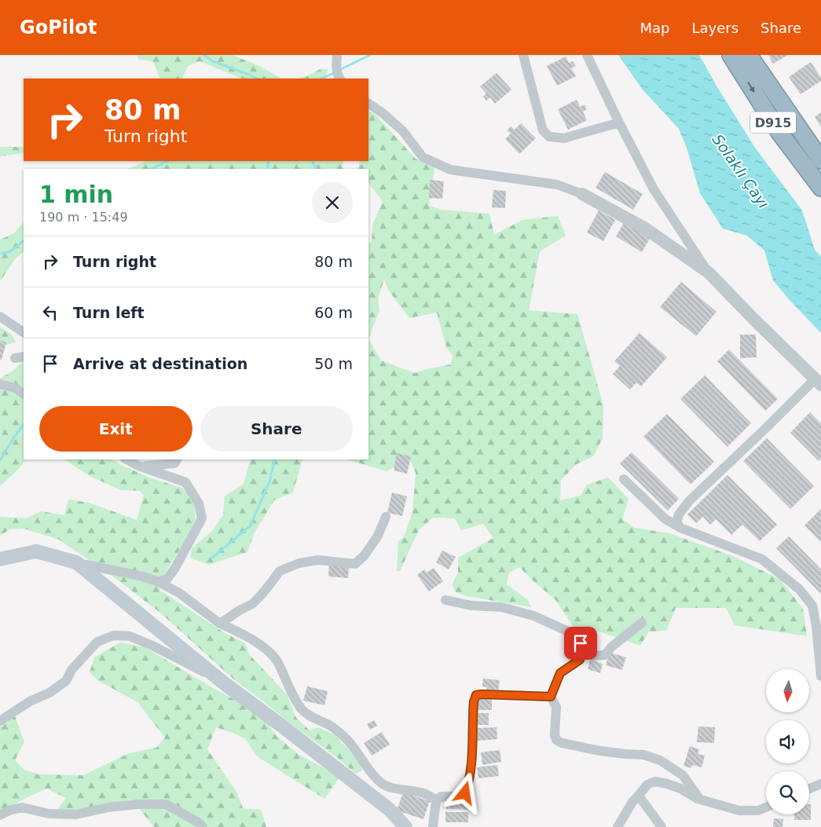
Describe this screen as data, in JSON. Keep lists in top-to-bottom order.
{
  "streets": {
    "highway": ["D915"]
  },
  "water": ["Solaklı Çayı"],
  "north": "bottom",
  "page": {
    "header": "GoPilot",
    "nav": ["Map", "Layers", "Share"],
    "turn": ["80 m", "Turn right"],
    "heading": ["1 min", "190 m · 15:49"],
    "list": [
      {
        "name": "Turn right",
        "value": "80 m"
      },
      {
        "name": "Turn left",
        "value": "60 m"
      },
      {
        "name": "Arrive at destination",
        "value": "50 m"
      }
    ],
    "buttons": ["Exit", "Share"]
  }
}
